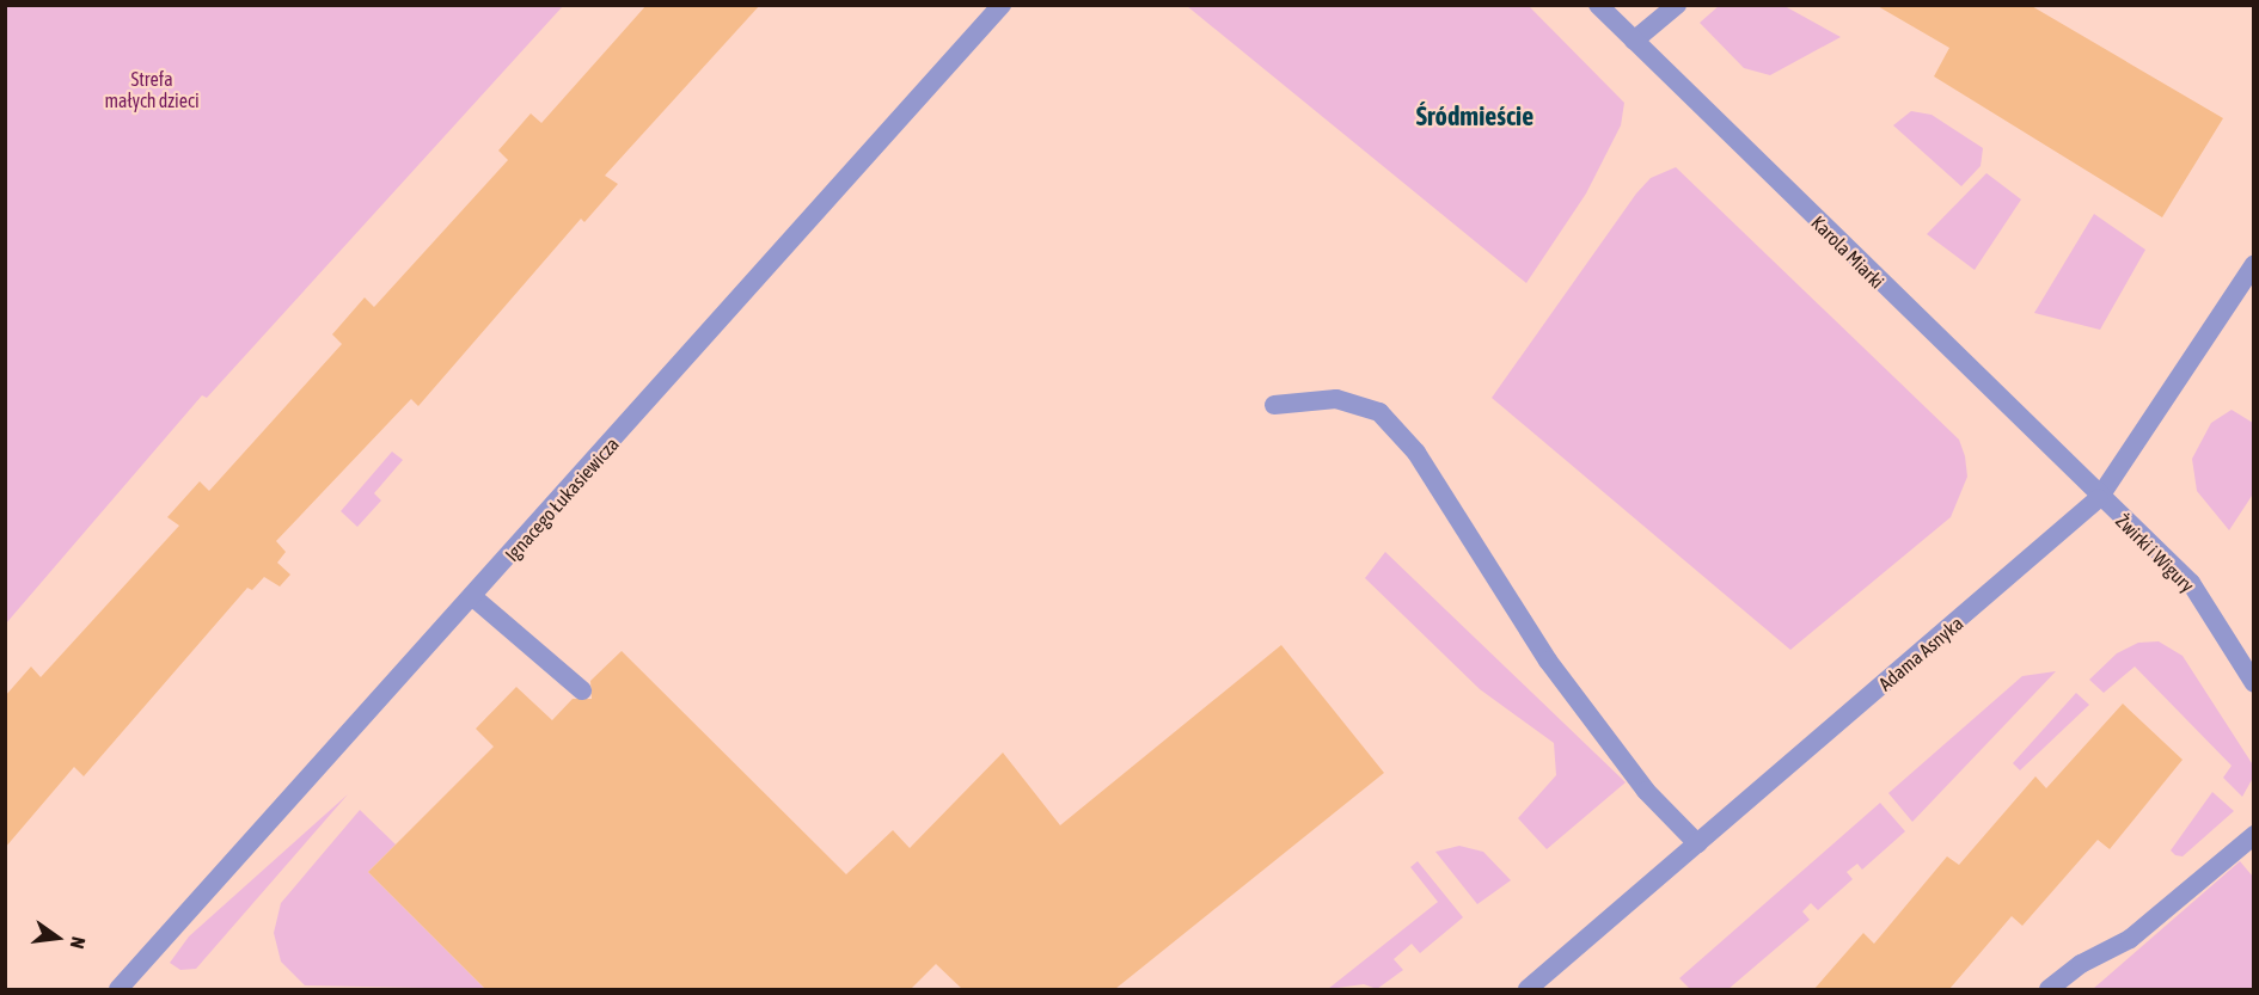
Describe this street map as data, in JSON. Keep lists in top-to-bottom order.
{
  "streets": {
    "street": [
      "Karola Miarki",
      "Ignacego Łukasiewicza",
      "Żwirki i Wigury",
      "Adama Asnyka"
    ]
  },
  "crossings": [
    ["Karola Miarki", "Żwirki i Wigury"],
    ["Karola Miarki", "Adama Asnyka"],
    ["Żwirki i Wigury", "Adama Asnyka"]
  ],
  "districts": ["Śródmieście"],
  "parks": ["Strefa małych dzieci"],
  "north": "right"
}
